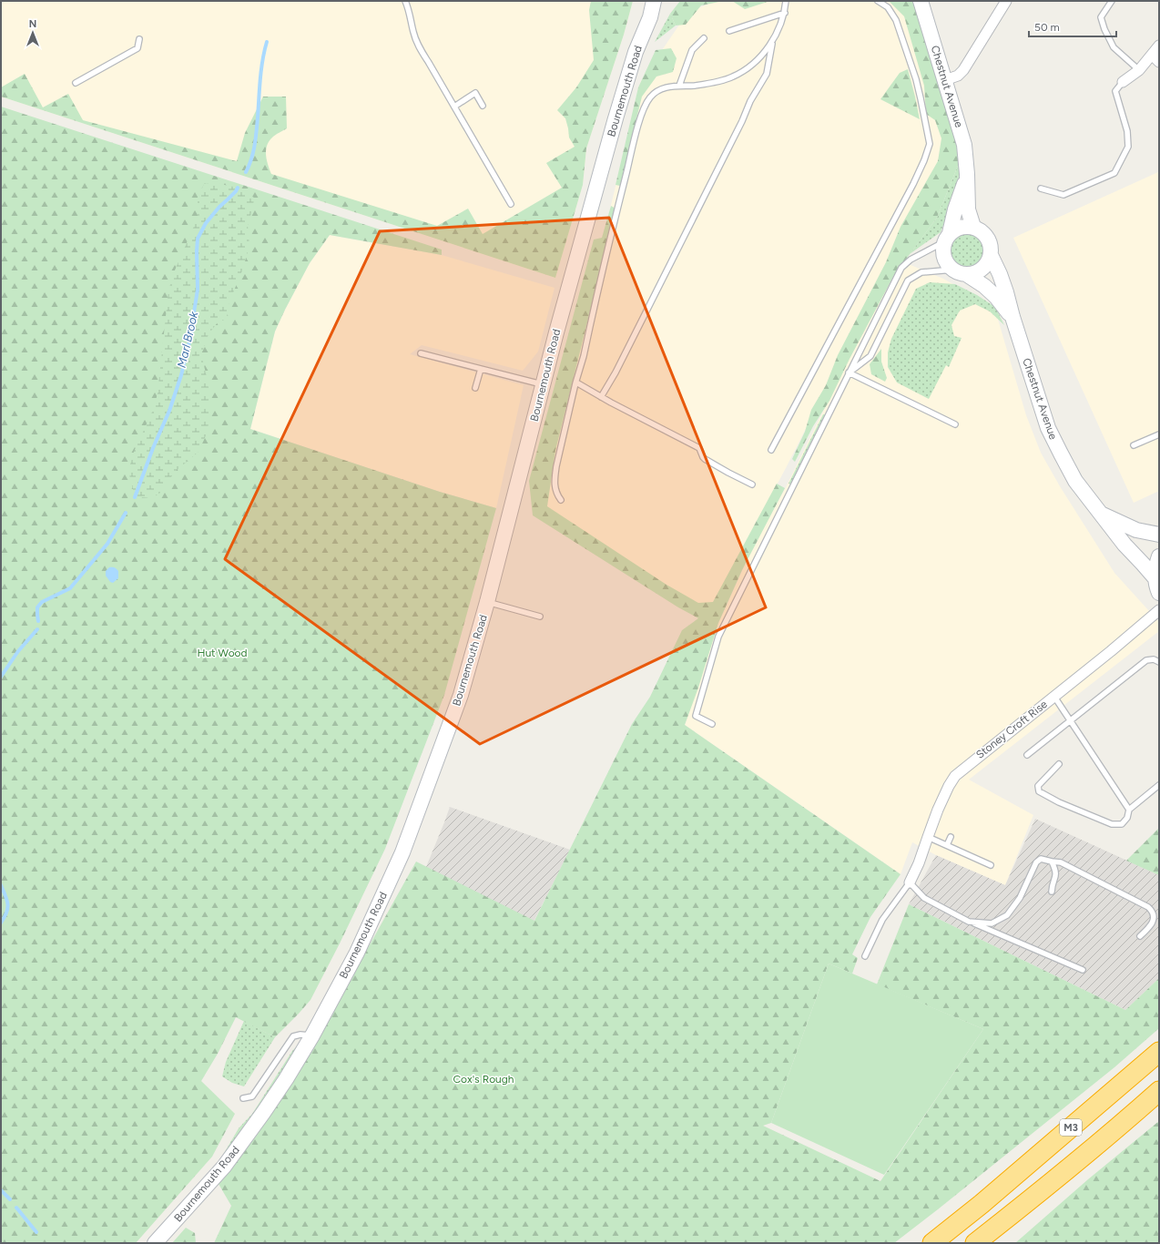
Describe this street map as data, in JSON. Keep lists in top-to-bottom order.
{
  "streets": {
    "highway": ["M3"],
    "street": ["Chestnut Avenue", "Bournemouth Road", "Stoney Croft Rise"]
  },
  "water": ["Marl Brook"],
  "parks": ["Hut Wood", "Cox's Rough"],
  "scale_bar": "50 m",
  "north": "top"
}
